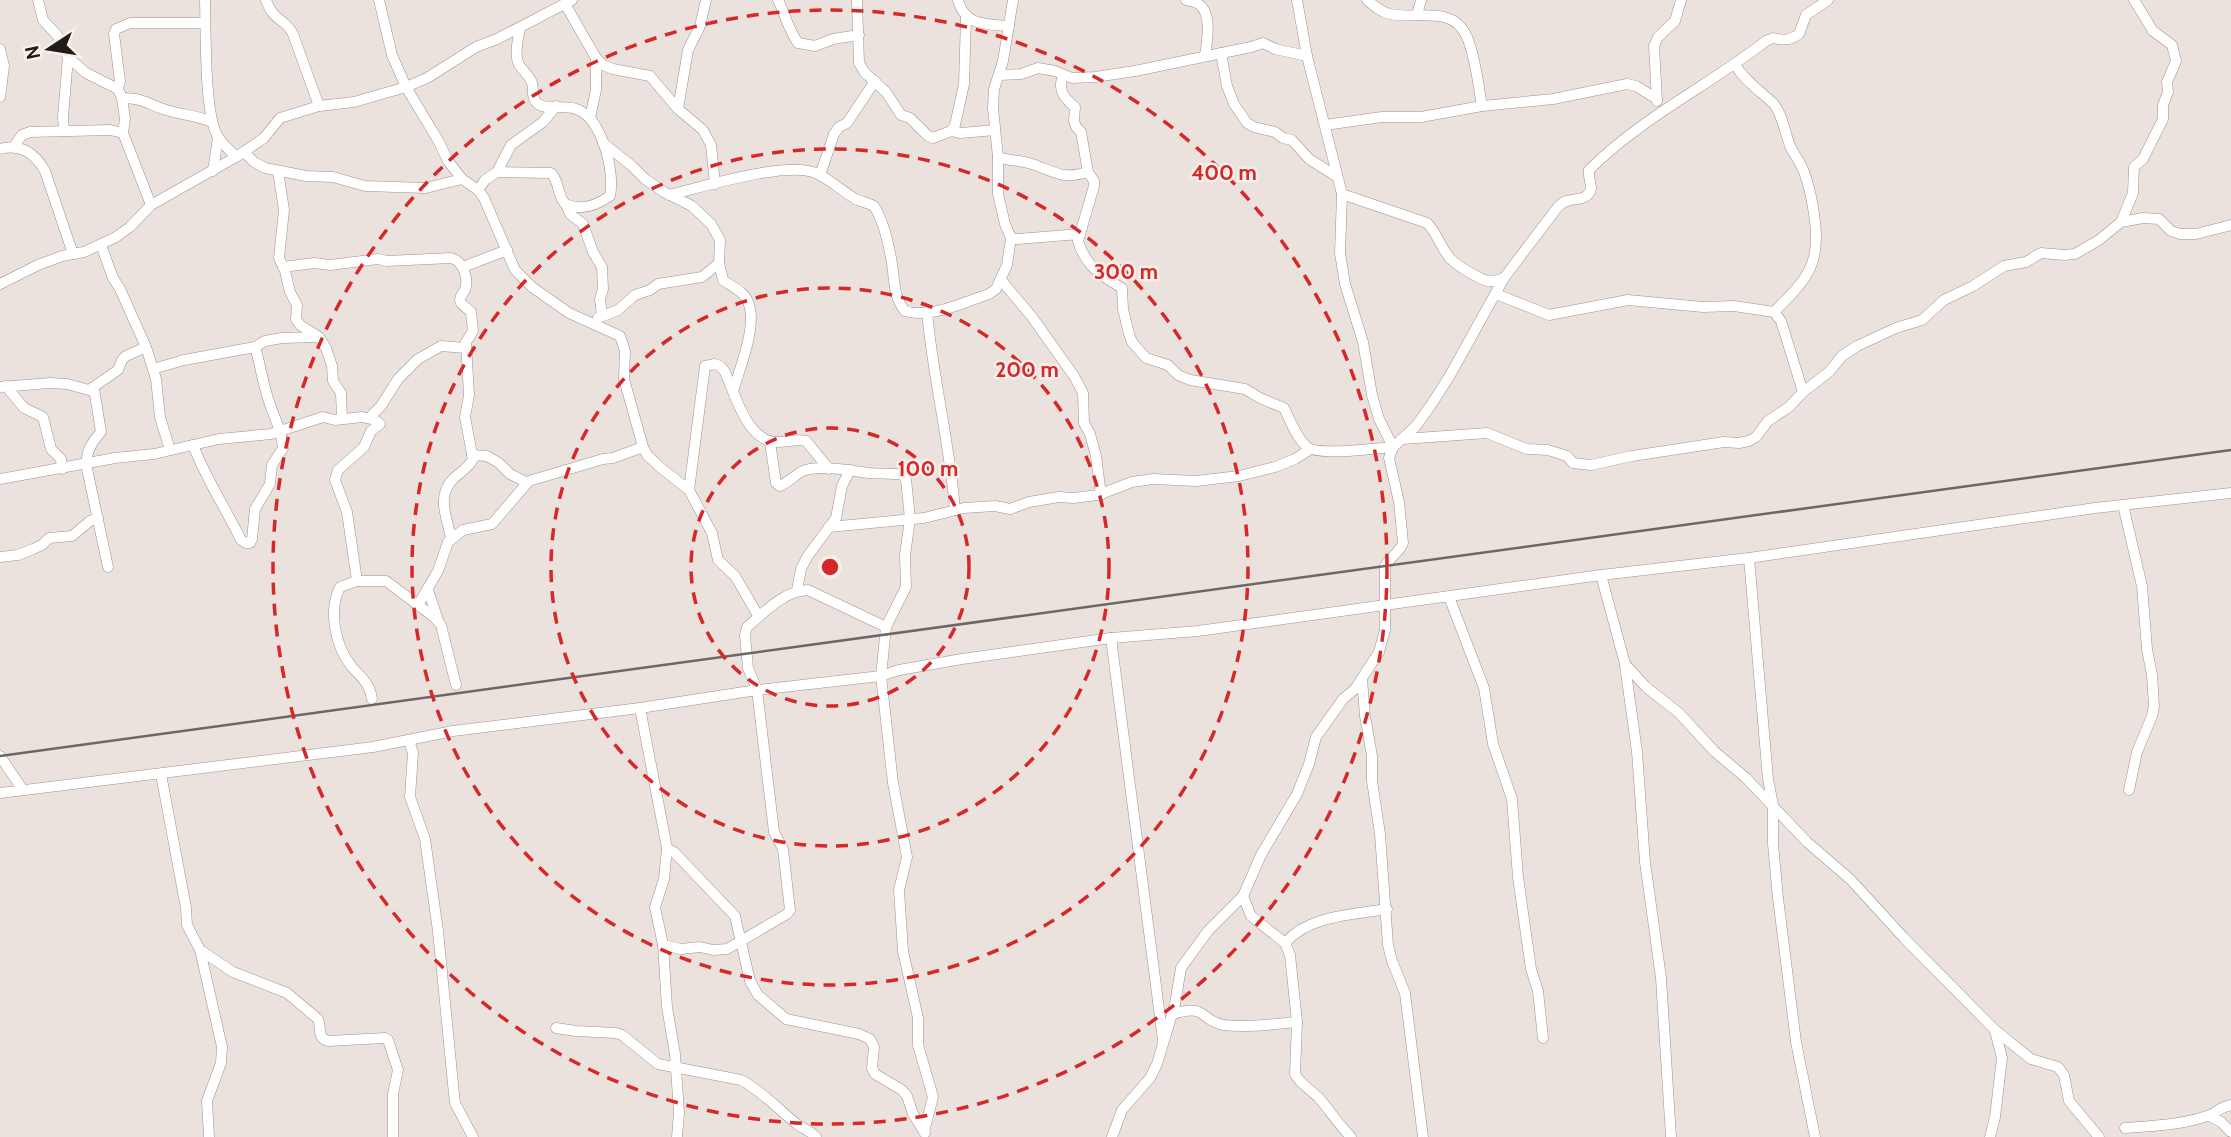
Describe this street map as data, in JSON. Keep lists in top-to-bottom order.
{
  "north": "left",
  "rings": [
    "400 m",
    "300 m",
    "200 m",
    "100 m"
  ]
}
